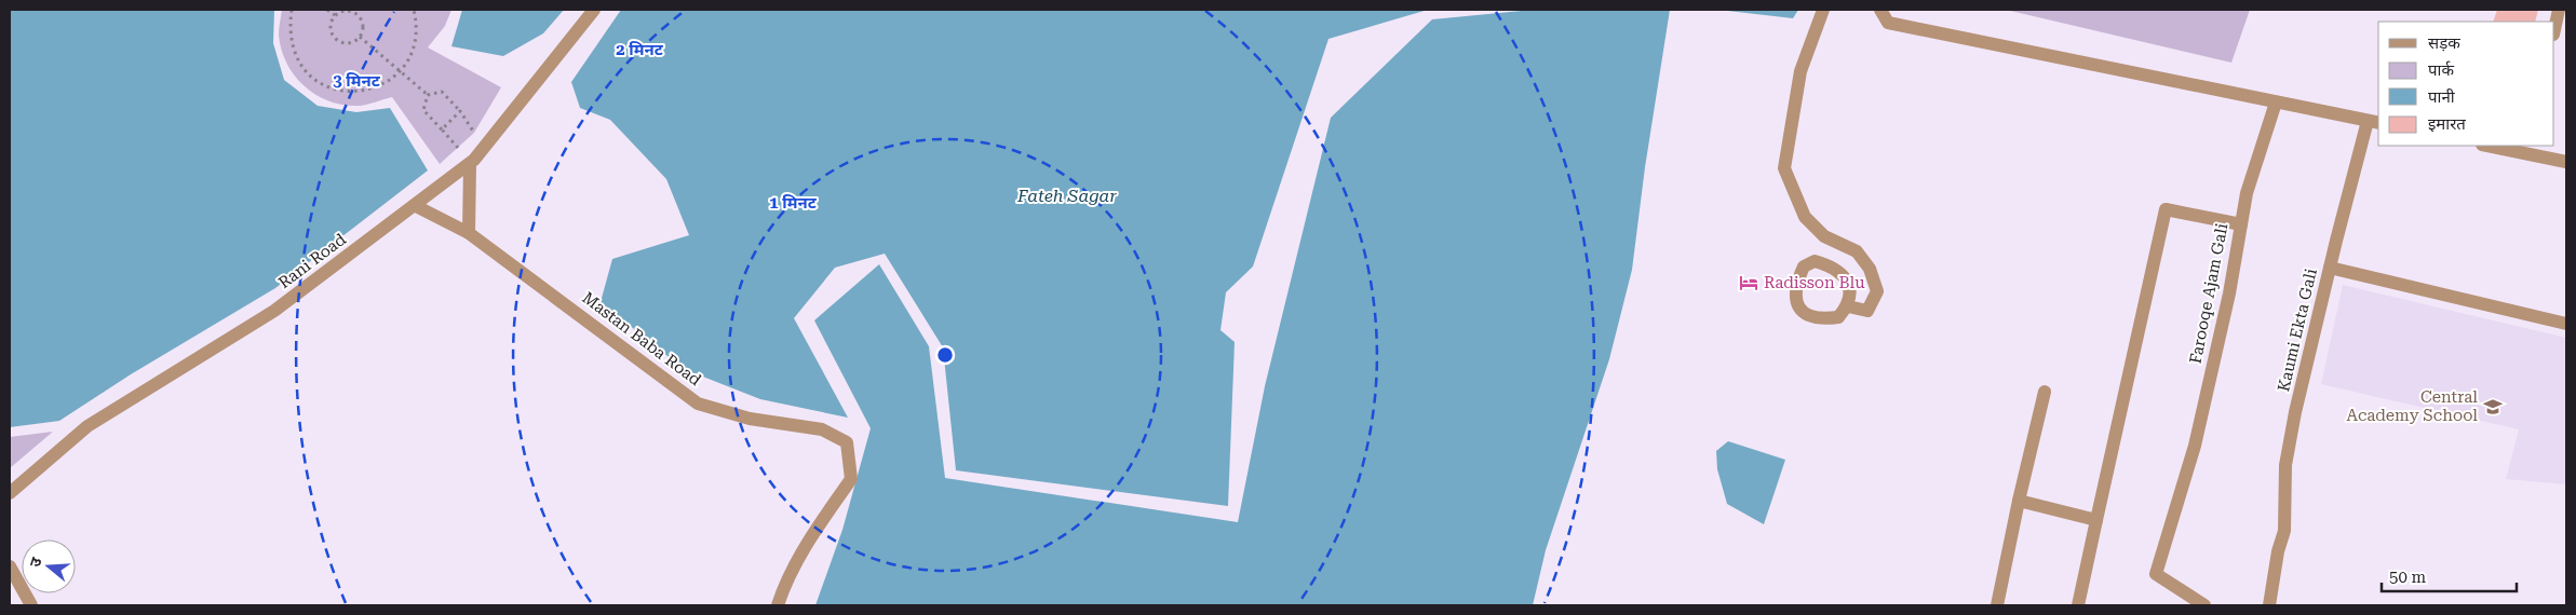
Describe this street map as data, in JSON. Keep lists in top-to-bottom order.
{
  "streets": {
    "street": [
      "Rani Road",
      "Farooqe Ajam Gali",
      "Kaumi Ekta Gali",
      "Mastan Baba Road"
    ]
  },
  "crossings": [
    ["Rani Road", "Mastan Baba Road"]
  ],
  "water": ["Fateh Sagar"],
  "places": {
    "hotel": ["Radisson Blu"],
    "school or university": ["Central Academy School"]
  },
  "legend": [
    "सड़क",
    "पार्क",
    "पानी",
    "इमारत"
  ],
  "scale_bar": "50 m",
  "north": "left",
  "rings": ["2 मिनट", "3 मिनट", "1 मिनट"]
}
